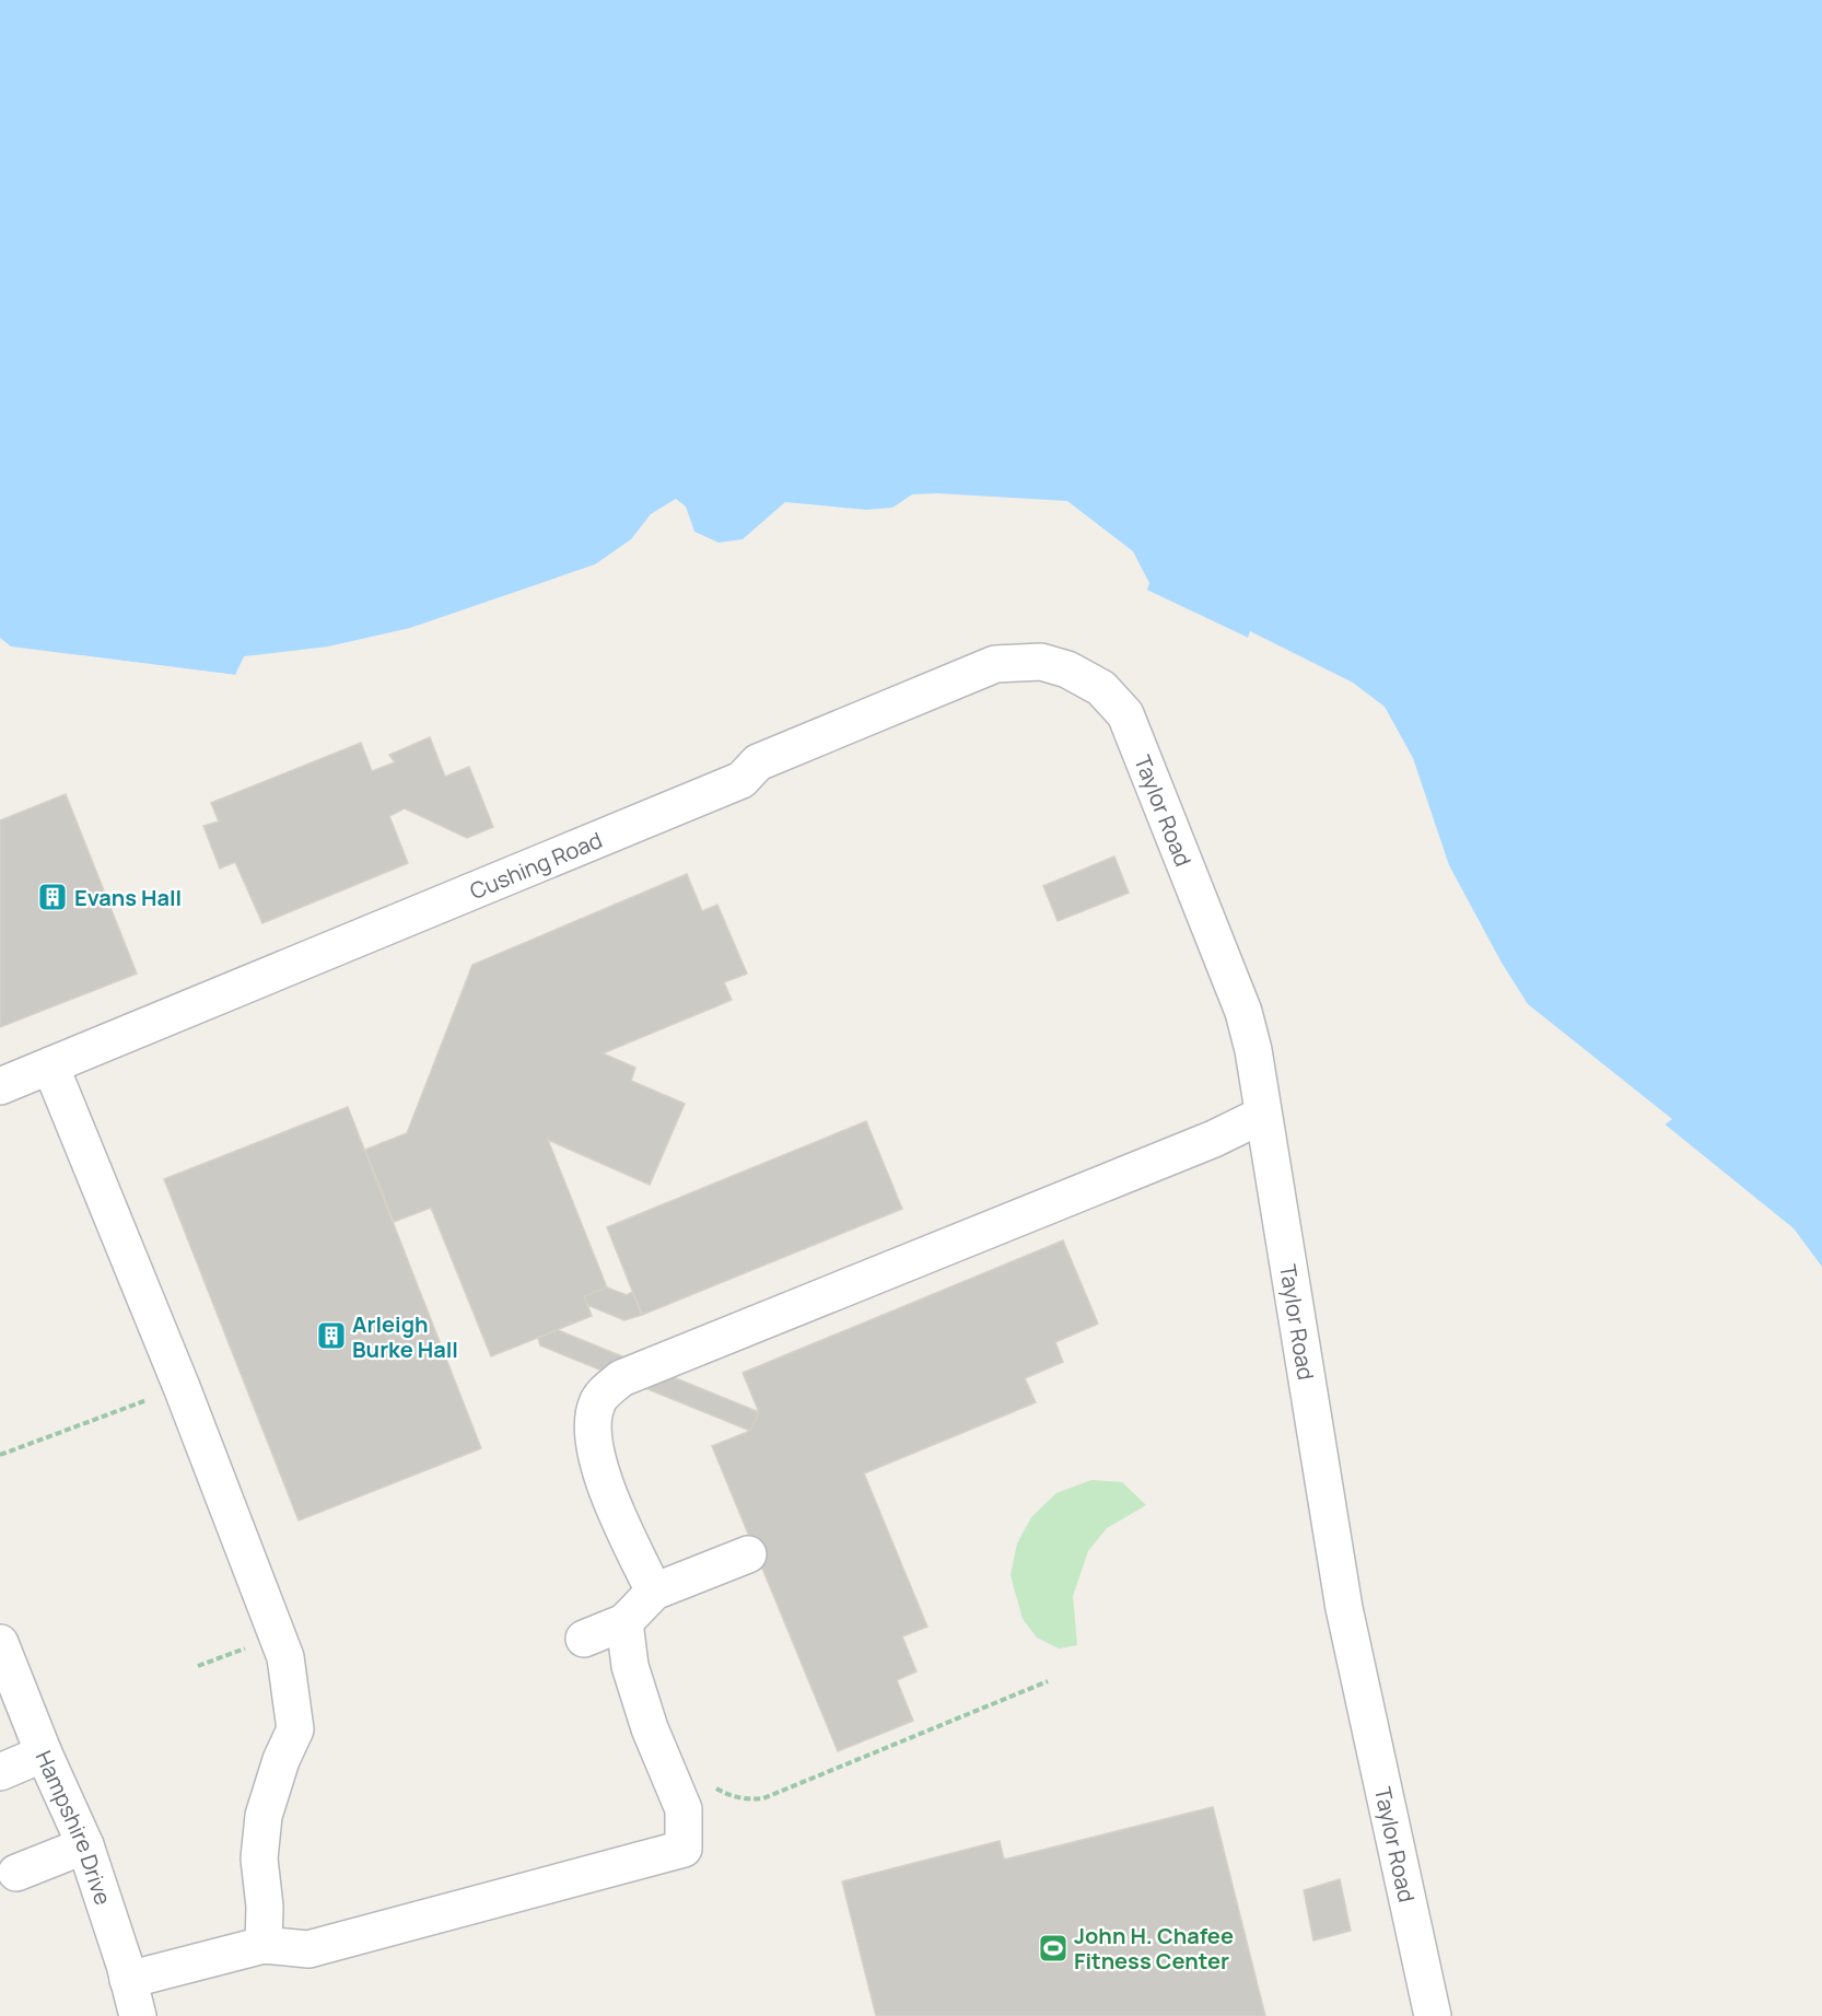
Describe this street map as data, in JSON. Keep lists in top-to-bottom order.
{
  "streets": {
    "street": ["Taylor Road", "Cushing Road", "Hampshire Drive"]
  },
  "crossings": [
    ["Taylor Road", "Cushing Road"]
  ],
  "places": {
    "building": ["Evans Hall", "Arleigh Burke Hall"],
    "sports": ["John H. Chafee Fitness Center"]
  }
}
